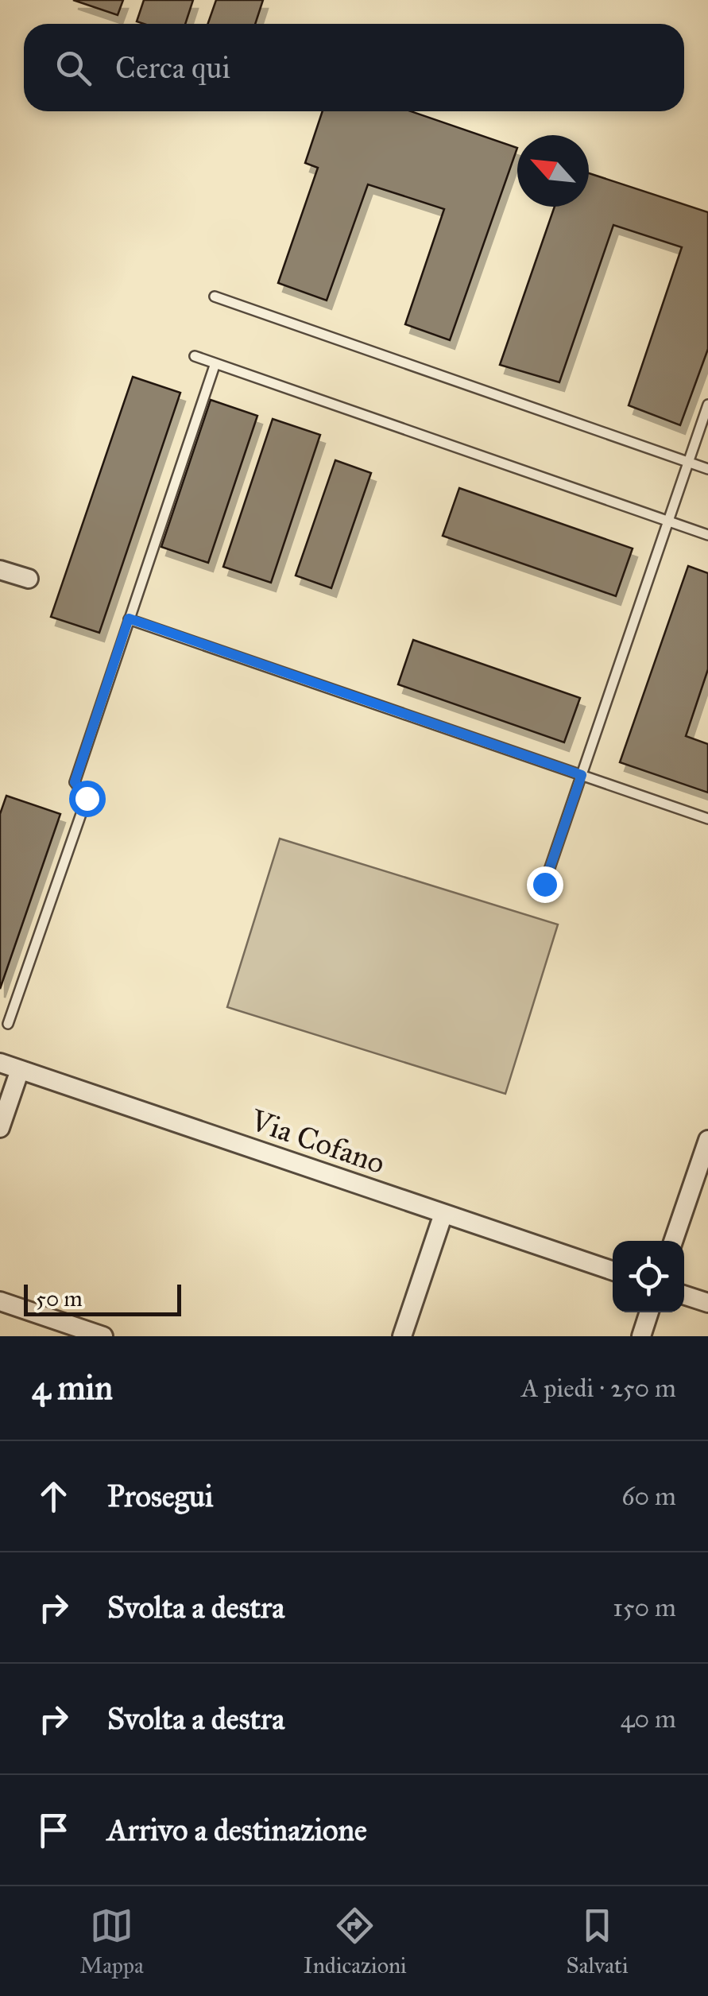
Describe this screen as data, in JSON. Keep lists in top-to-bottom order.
{
  "streets": {
    "street": ["Via Cofano"]
  },
  "scale_bar": "50 m",
  "north": "top left",
  "page": {
    "search": "Cerca qui",
    "scale": "50 m",
    "heading": ["4 min", "A piedi · 250 m"],
    "list": [
      ["Prosegui", "60 m"],
      ["Svolta a destra", "150 m"],
      ["Svolta a destra", "40 m"],
      "Arrivo a destinazione"
    ],
    "nav": ["Mappa", "Indicazioni", "Salvati"]
  }
}
